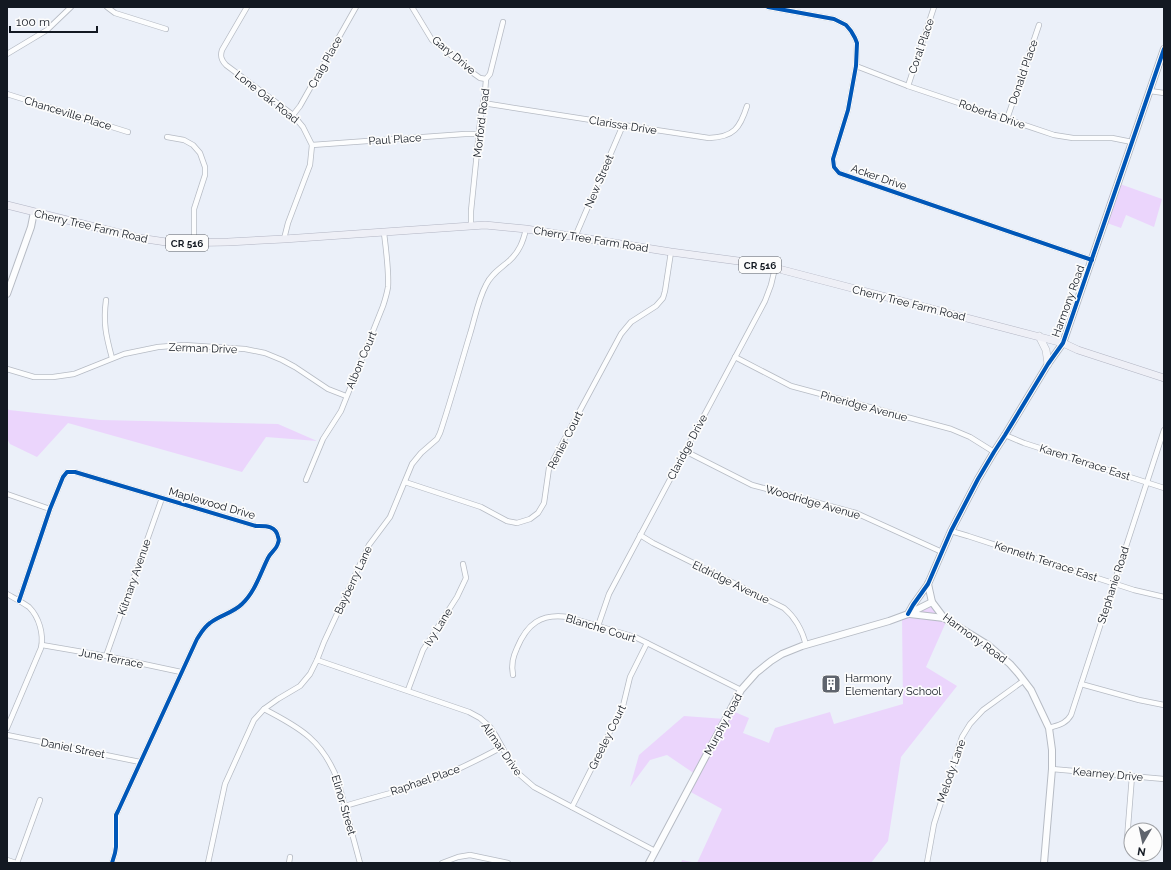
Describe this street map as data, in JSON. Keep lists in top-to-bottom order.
{
  "streets": {
    "main road": ["Cherry Tree Farm Road", "CR 516"],
    "street": [
      "Coral Place",
      "Gary Drive",
      "Craig Place",
      "Donald Place",
      "Lone Oak Road",
      "Chanceville Place",
      "Roberta Drive",
      "Morford Road",
      "Clarissa Drive",
      "Paul Place",
      "Acker Drive",
      "New Street",
      "Harmony Road",
      "Zerman Drive",
      "Albon Court",
      "Pineridge Avenue",
      "Renier Court",
      "Claridge Drive",
      "Karen Terrace East",
      "Woodridge Avenue",
      "Maplewood Drive",
      "Kenneth Terrace East",
      "Kitmary Avenue",
      "Bayberry Lane",
      "Eldridge Avenue",
      "Stephanie Road",
      "Ivy Lane",
      "Blanche Court",
      "June Terrace",
      "Murphy Road",
      "Greeley Court",
      "Daniel Street",
      "Alimar Drive",
      "Melody Lane",
      "Kearney Drive",
      "Raphael Place",
      "Elinor Street"
    ]
  },
  "crossings": [
    ["Coral Place", "Roberta Drive"],
    ["Gary Drive", "Morford Road"],
    ["Craig Place", "Lone Oak Road"],
    ["Donald Place", "Roberta Drive"],
    ["Lone Oak Road", "Paul Place"],
    ["Roberta Drive", "Acker Drive"],
    ["Roberta Drive", "Harmony Road"],
    ["Morford Road", "Clarissa Drive"],
    ["Morford Road", "Paul Place"],
    ["Morford Road", "Cherry Tree Farm Road"],
    ["Clarissa Drive", "New Street"],
    ["Acker Drive", "Harmony Road"],
    ["New Street", "Cherry Tree Farm Road"],
    ["Cherry Tree Farm Road", "Harmony Road"],
    ["Cherry Tree Farm Road", "Albon Court"],
    ["Cherry Tree Farm Road", "Renier Court"],
    ["Cherry Tree Farm Road", "Claridge Drive"],
    ["Cherry Tree Farm Road", "Bayberry Lane"],
    ["Harmony Road", "Pineridge Avenue"],
    ["Harmony Road", "Karen Terrace East"],
    ["Harmony Road", "Woodridge Avenue"],
    ["Harmony Road", "Kenneth Terrace East"],
    ["Harmony Road", "Stephanie Road"],
    ["Harmony Road", "Murphy Road"],
    ["Harmony Road", "Melody Lane"],
    ["Harmony Road", "Kearney Drive"],
    ["Zerman Drive", "Albon Court"],
    ["Pineridge Avenue", "Claridge Drive"],
    ["Renier Court", "Bayberry Lane"],
    ["Claridge Drive", "Woodridge Avenue"],
    ["Claridge Drive", "Eldridge Avenue"],
    ["Claridge Drive", "Blanche Court"],
    ["Karen Terrace East", "Stephanie Road"],
    ["Maplewood Drive", "Kitmary Avenue"],
    ["Maplewood Drive", "June Terrace"],
    ["Maplewood Drive", "Daniel Street"],
    ["Kenneth Terrace East", "Stephanie Road"],
    ["Kitmary Avenue", "June Terrace"],
    ["Bayberry Lane", "Alimar Drive"],
    ["Bayberry Lane", "Elinor Street"],
    ["Eldridge Avenue", "Murphy Road"],
    ["Ivy Lane", "Alimar Drive"],
    ["Blanche Court", "Murphy Road"],
    ["Blanche Court", "Greeley Court"],
    ["Murphy Road", "Alimar Drive"],
    ["Greeley Court", "Alimar Drive"],
    ["Alimar Drive", "Raphael Place"],
    ["Raphael Place", "Elinor Street"]
  ],
  "places": {
    "building": ["Harmony Elementary School"]
  },
  "scale_bar": "100 m",
  "north": "bottom"
}
